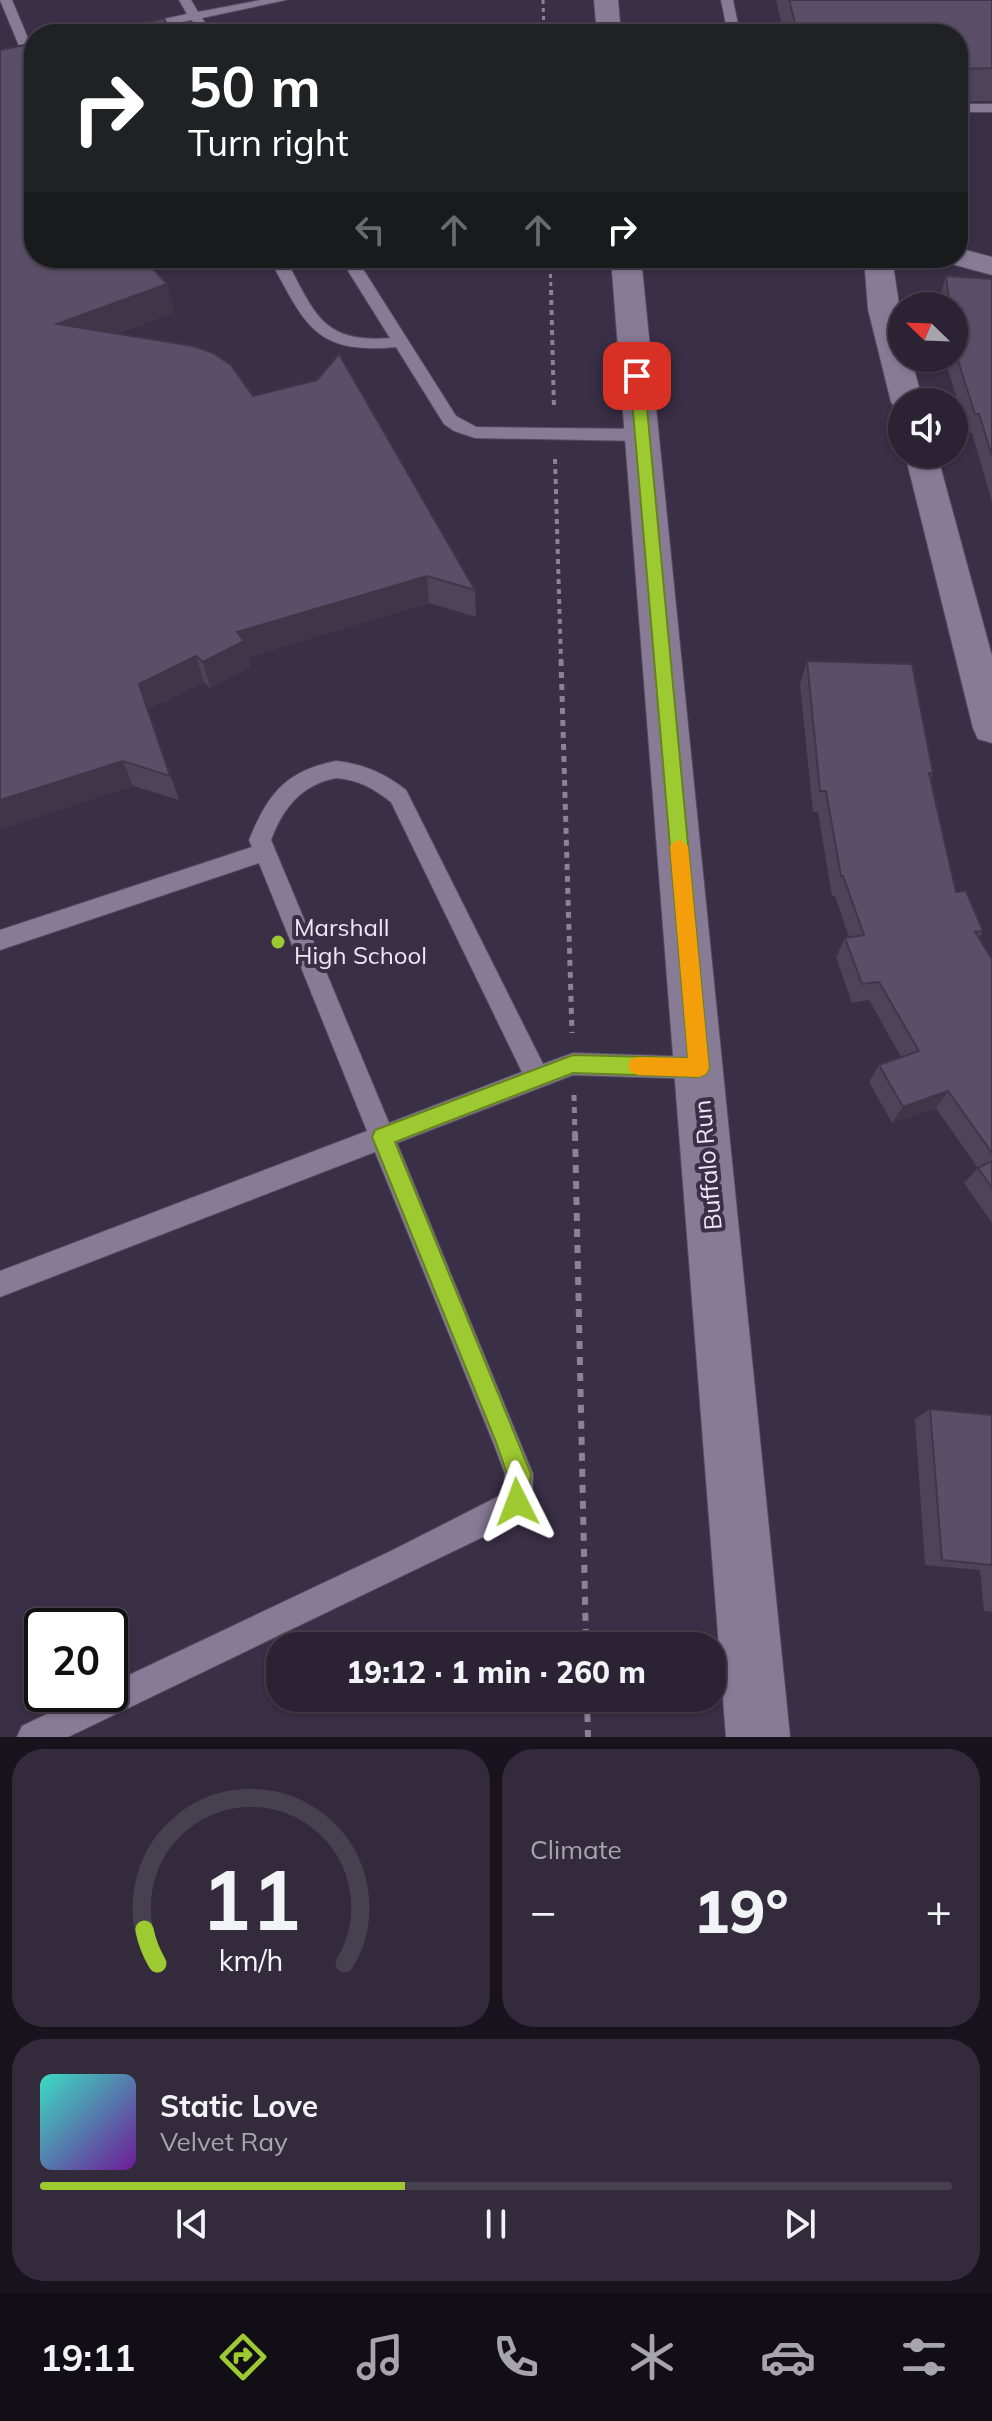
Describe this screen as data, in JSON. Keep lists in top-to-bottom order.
{
  "streets": {
    "street": ["Buffalo Run"]
  },
  "places": ["Marshall High School"],
  "north": "top left",
  "page": {
    "turn": ["50 m", "Turn right"],
    "limit": "20",
    "trip": "19:12 · 1 min · 260 m",
    "tile": "Climate",
    "heat": ["−", "19°", "+"],
    "song": ["Static Love", "Velvet Ray"],
    "tabs": "19:11",
    "gauge": ["11", "km/h"]
  }
}
